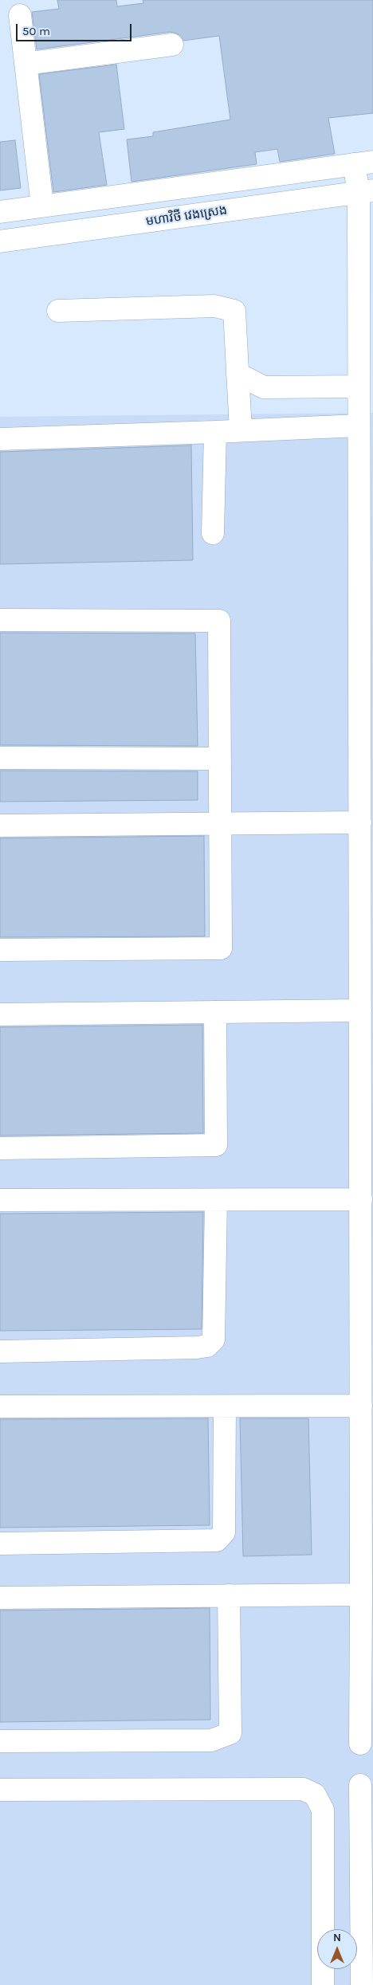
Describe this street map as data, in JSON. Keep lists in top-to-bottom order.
{
  "streets": {
    "street": ["មហាវិថី វេងស្រេង"]
  },
  "scale_bar": "50 m",
  "north": "top"
}
